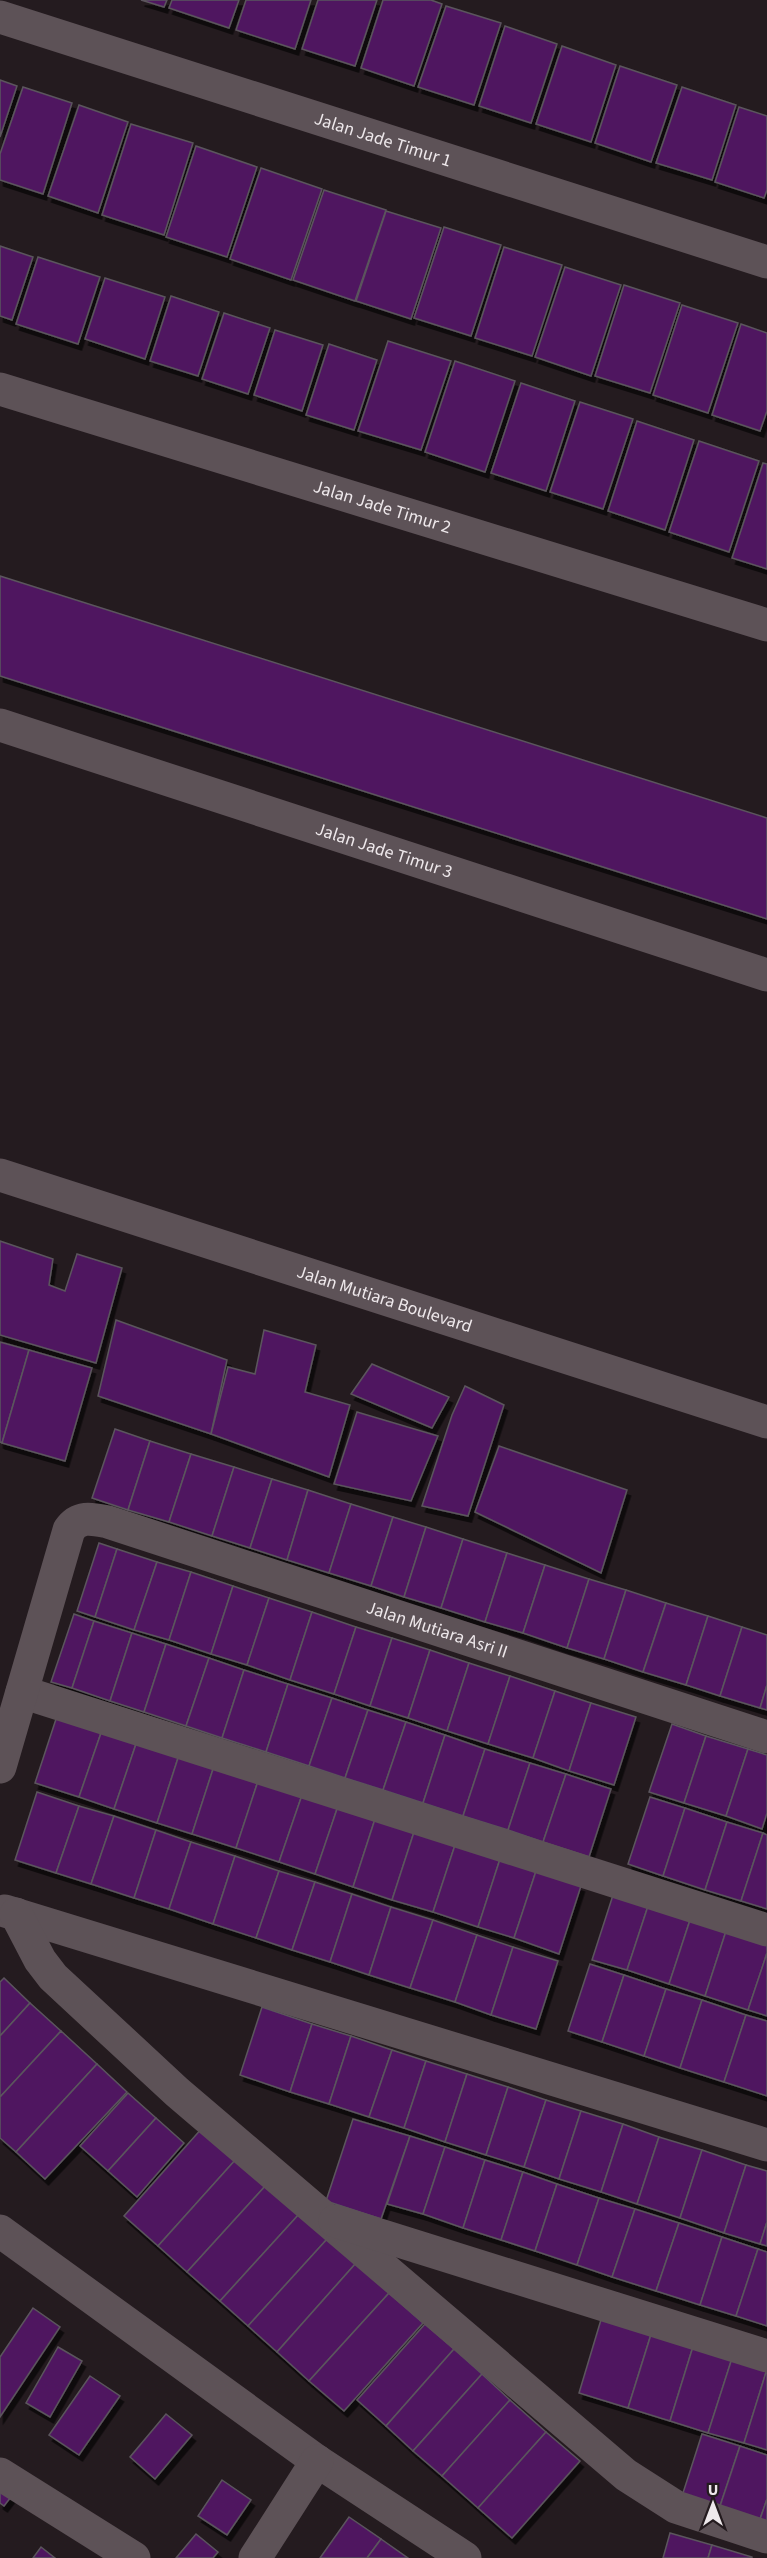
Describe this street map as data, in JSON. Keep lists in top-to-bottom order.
{
  "streets": {
    "street": [
      "Jalan Jade Timur 1",
      "Jalan Jade Timur 2",
      "Jalan Jade Timur 3",
      "Jalan Mutiara Boulevard",
      "Jalan Mutiara Asri II"
    ]
  },
  "north": "top"
}
